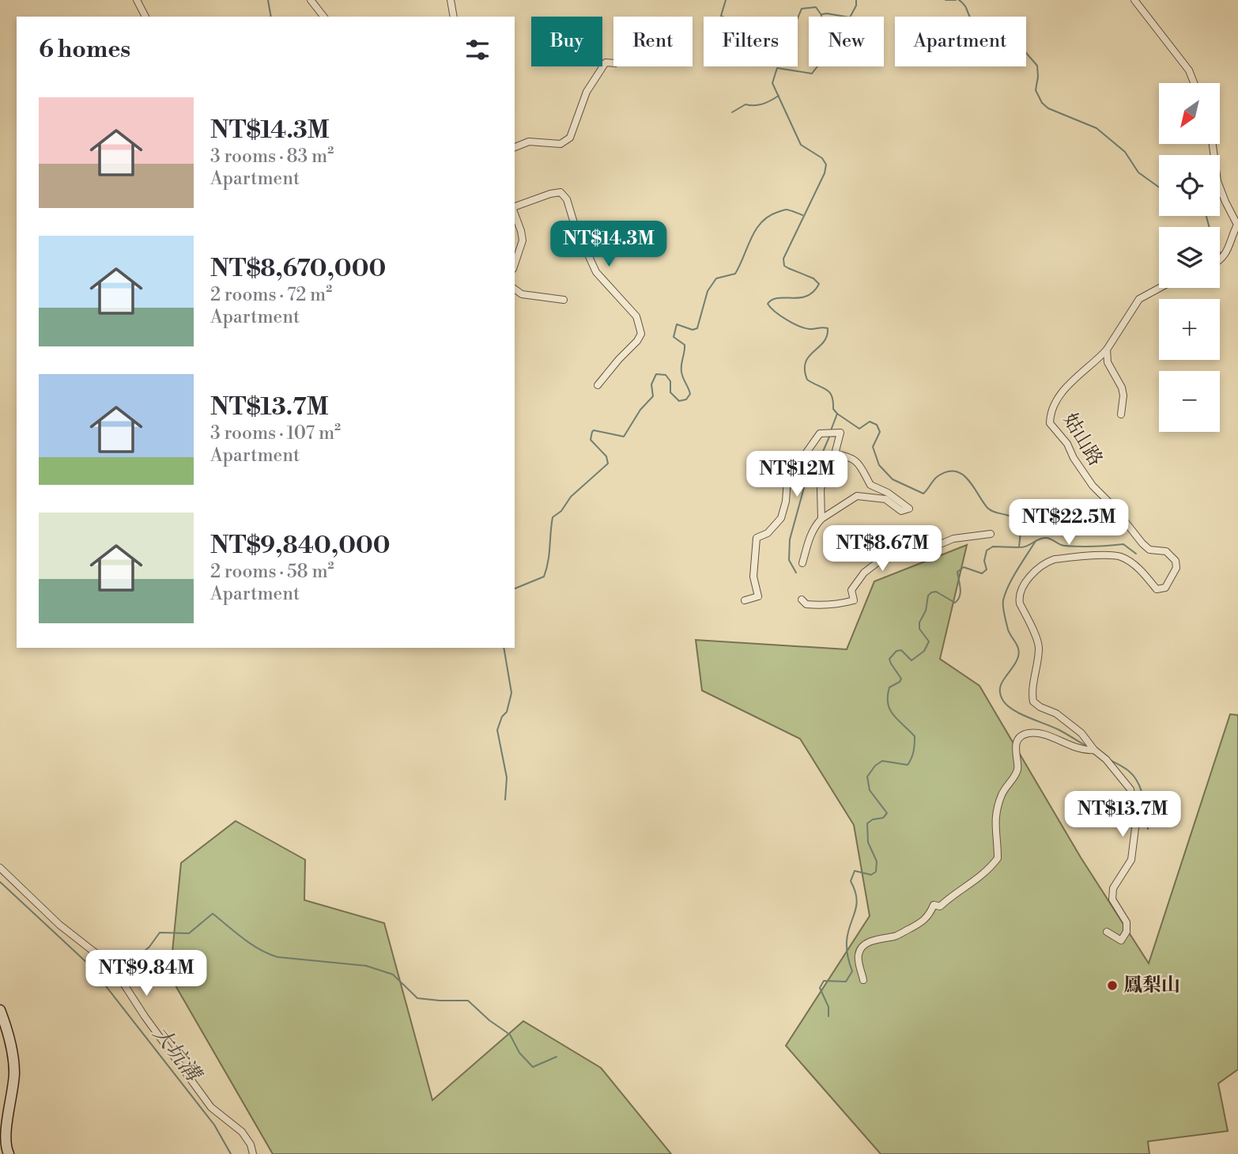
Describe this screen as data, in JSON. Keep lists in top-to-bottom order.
{
  "streets": {
    "street": ["姑山路"]
  },
  "water": ["大坑溝"],
  "places": ["鳳梨山"],
  "north": "bottom left",
  "page": {
    "chip": [
      "Buy",
      "Rent",
      "Filters",
      "New",
      "Apartment"
    ],
    "heading": "6 homes",
    "map_buttons": ["+", "−"],
    "list": [
      {
        "name": "NT$14.3M",
        "note": "3 rooms · 83 m² · Apartment"
      },
      {
        "name": "NT$8,670,000",
        "note": "2 rooms · 72 m² · Apartment"
      },
      {
        "name": "NT$13.7M",
        "note": "3 rooms · 107 m² · Apartment"
      },
      {
        "name": "NT$9,840,000",
        "note": "2 rooms · 58 m² · Apartment"
      }
    ],
    "price": [
      "NT$14.3M",
      "NT$12M",
      "NT$22.5M",
      "NT$8.67M",
      "NT$13.7M",
      "NT$9.84M"
    ]
  }
}
